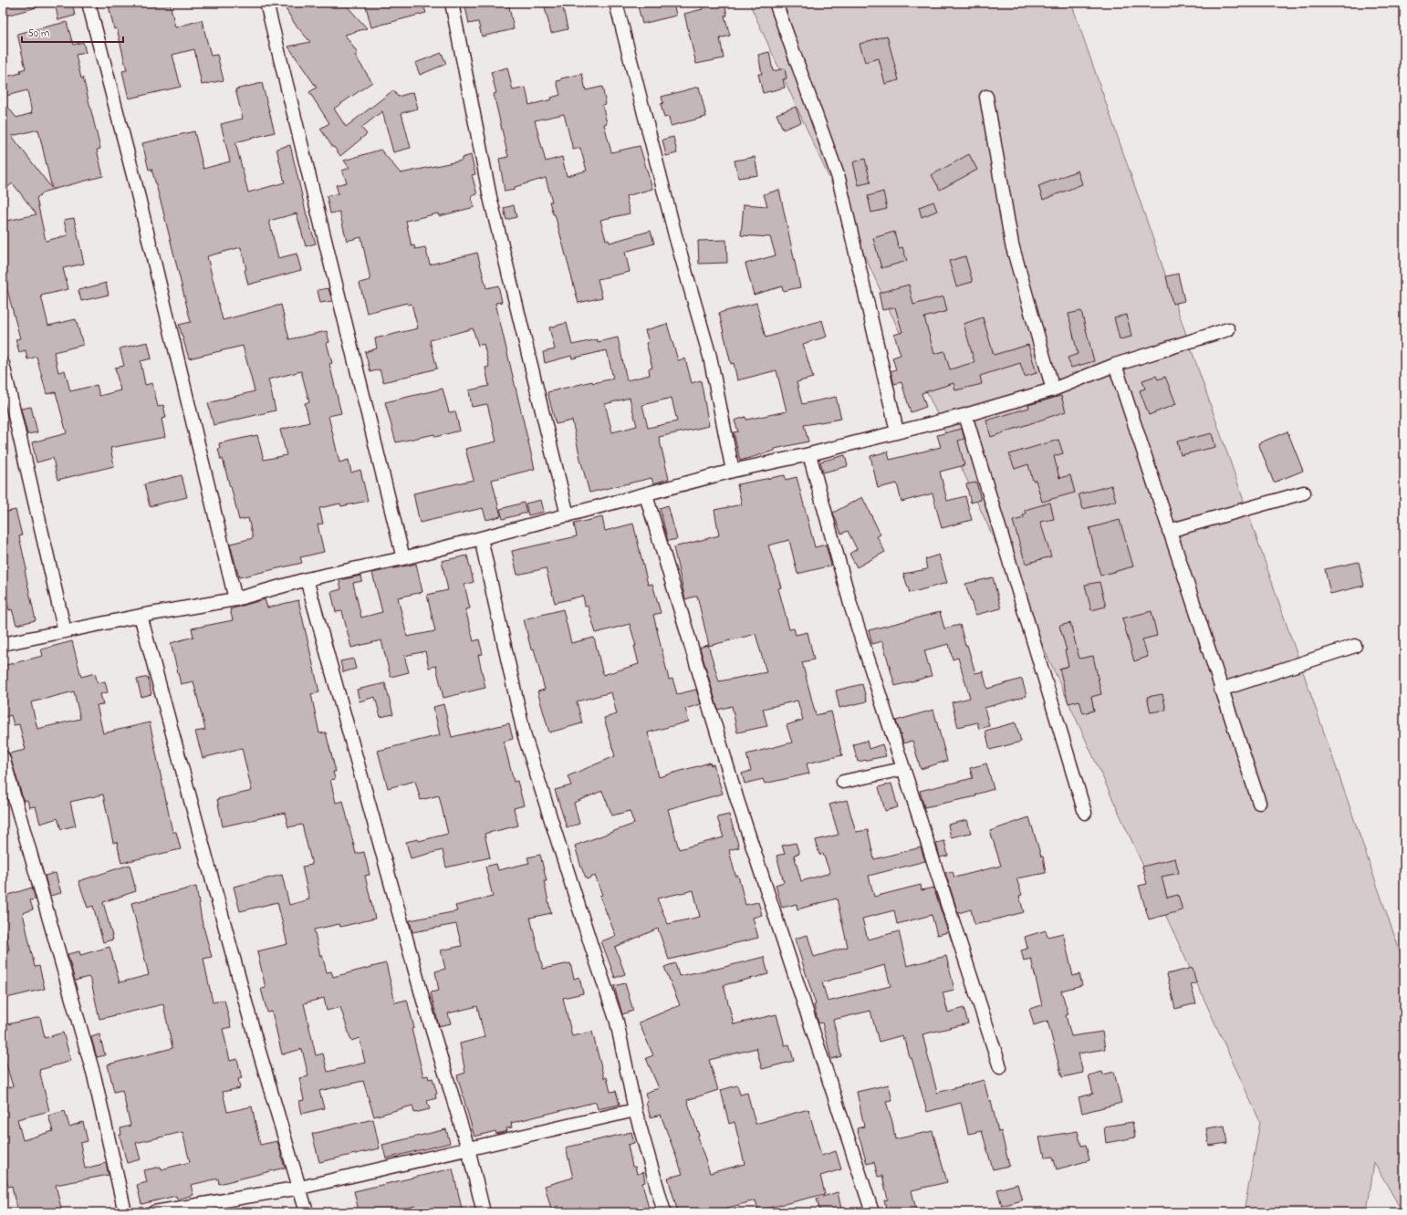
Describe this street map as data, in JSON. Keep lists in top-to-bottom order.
{
  "scale_bar": "50 m"
}
